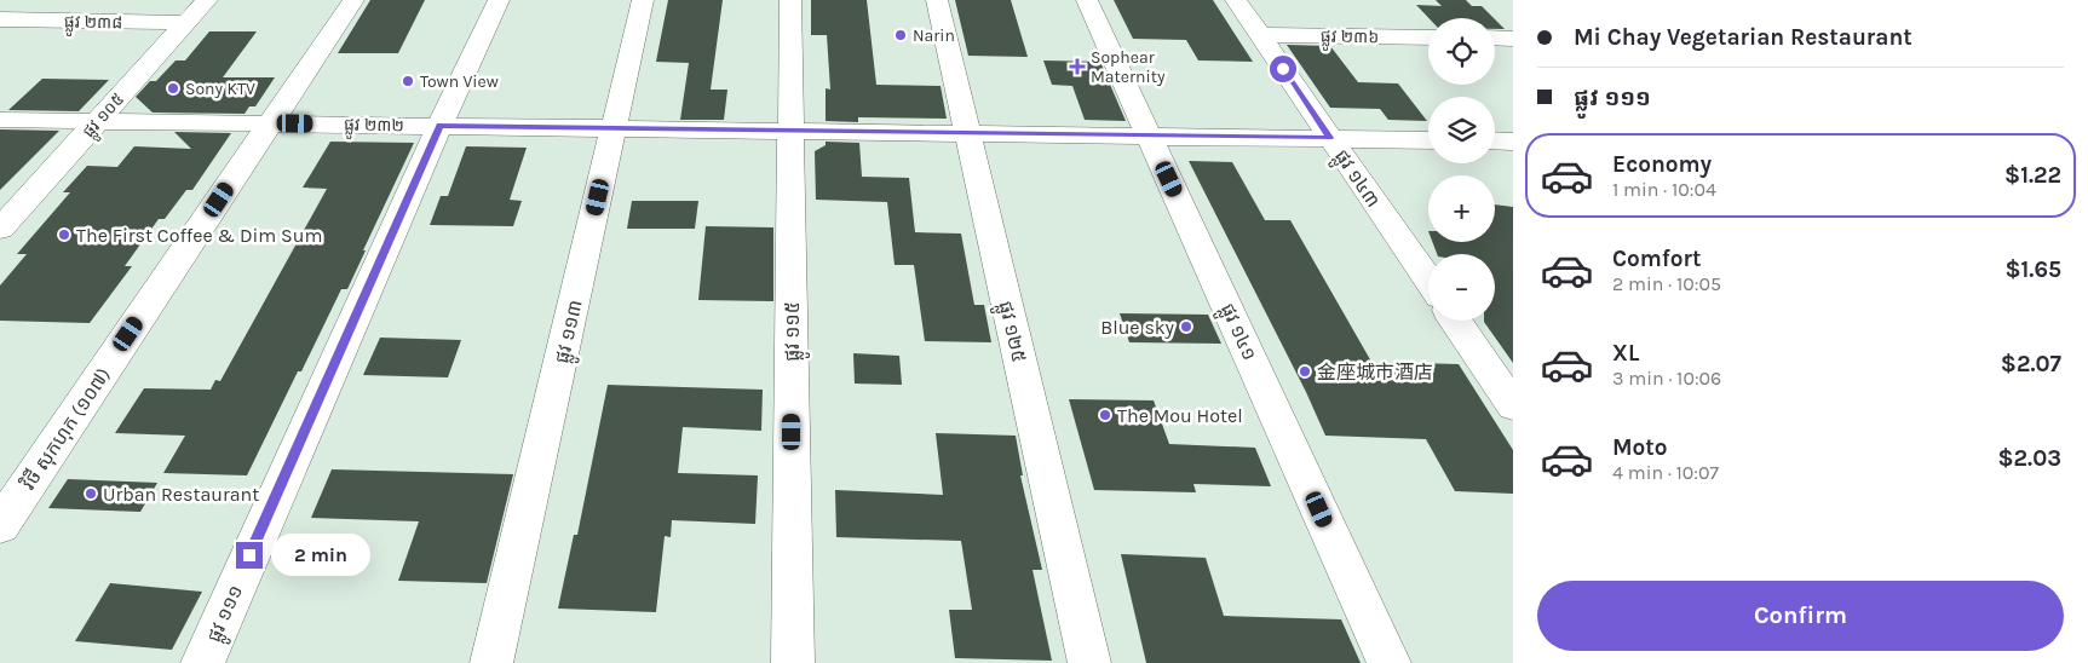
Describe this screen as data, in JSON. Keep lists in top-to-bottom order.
{
  "streets": {
    "street": [
      "ផ្លូវ ២៣៨",
      "ផ្លូវ ២៣៦",
      "ផ្លូវ ១០៥",
      "ផ្លូវ ២៣២",
      "ផ្លូវ ១៤៣",
      "ផ្លូវ ១១៣",
      "ផ្លូវ ១១៥",
      "ផ្លូវ ១២៥",
      "ផ្លូវ ១៤១",
      "វិថី សុកហុក (១០៧)",
      "ផ្លូវ ១១១"
    ]
  },
  "crossings": [
    ["ផ្លូវ ២៣៨", "ផ្លូវ ១០៥"],
    ["ផ្លូវ ២៣៦", "ផ្លូវ ១៤៣"],
    ["ផ្លូវ ១០៥", "ផ្លូវ ២៣២"],
    ["ផ្លូវ ២៣២", "ផ្លូវ ១៤៣"],
    ["ផ្លូវ ២៣២", "ផ្លូវ ១១៣"],
    ["ផ្លូវ ២៣២", "ផ្លូវ ១១៥"],
    ["ផ្លូវ ២៣២", "ផ្លូវ ១២៥"],
    ["ផ្លូវ ២៣២", "ផ្លូវ ១៤១"],
    ["ផ្លូវ ២៣២", "វិថី សុកហុក (១០៧)"],
    ["ផ្លូវ ២៣២", "ផ្លូវ ១១១"]
  ],
  "places": {
    "other": [
      "Narin",
      "Town View",
      "Sony KTV",
      "The First Coffee & Dim Sum",
      "Blue sky",
      "金座城市酒店",
      "The Mou Hotel",
      "Urban Restaurant"
    ],
    "health": ["Sophear Maternity"]
  },
  "page": {
    "banner": ["Mi Chay Vegetarian Restaurant", "ផ្លូវ ១១១"],
    "map_buttons": ["+", "−"],
    "list": [
      {
        "name": "Economy",
        "note": "1 min · 10:04",
        "value": "$1.22"
      },
      {
        "name": "Comfort",
        "note": "2 min · 10:05",
        "value": "$1.65"
      },
      {
        "name": "XL",
        "note": "3 min · 10:06",
        "value": "$2.07"
      },
      {
        "name": "Moto",
        "note": "4 min · 10:07",
        "value": "$2.03"
      }
    ],
    "bubble": "2 min",
    "buttons": "Confirm"
  }
}
